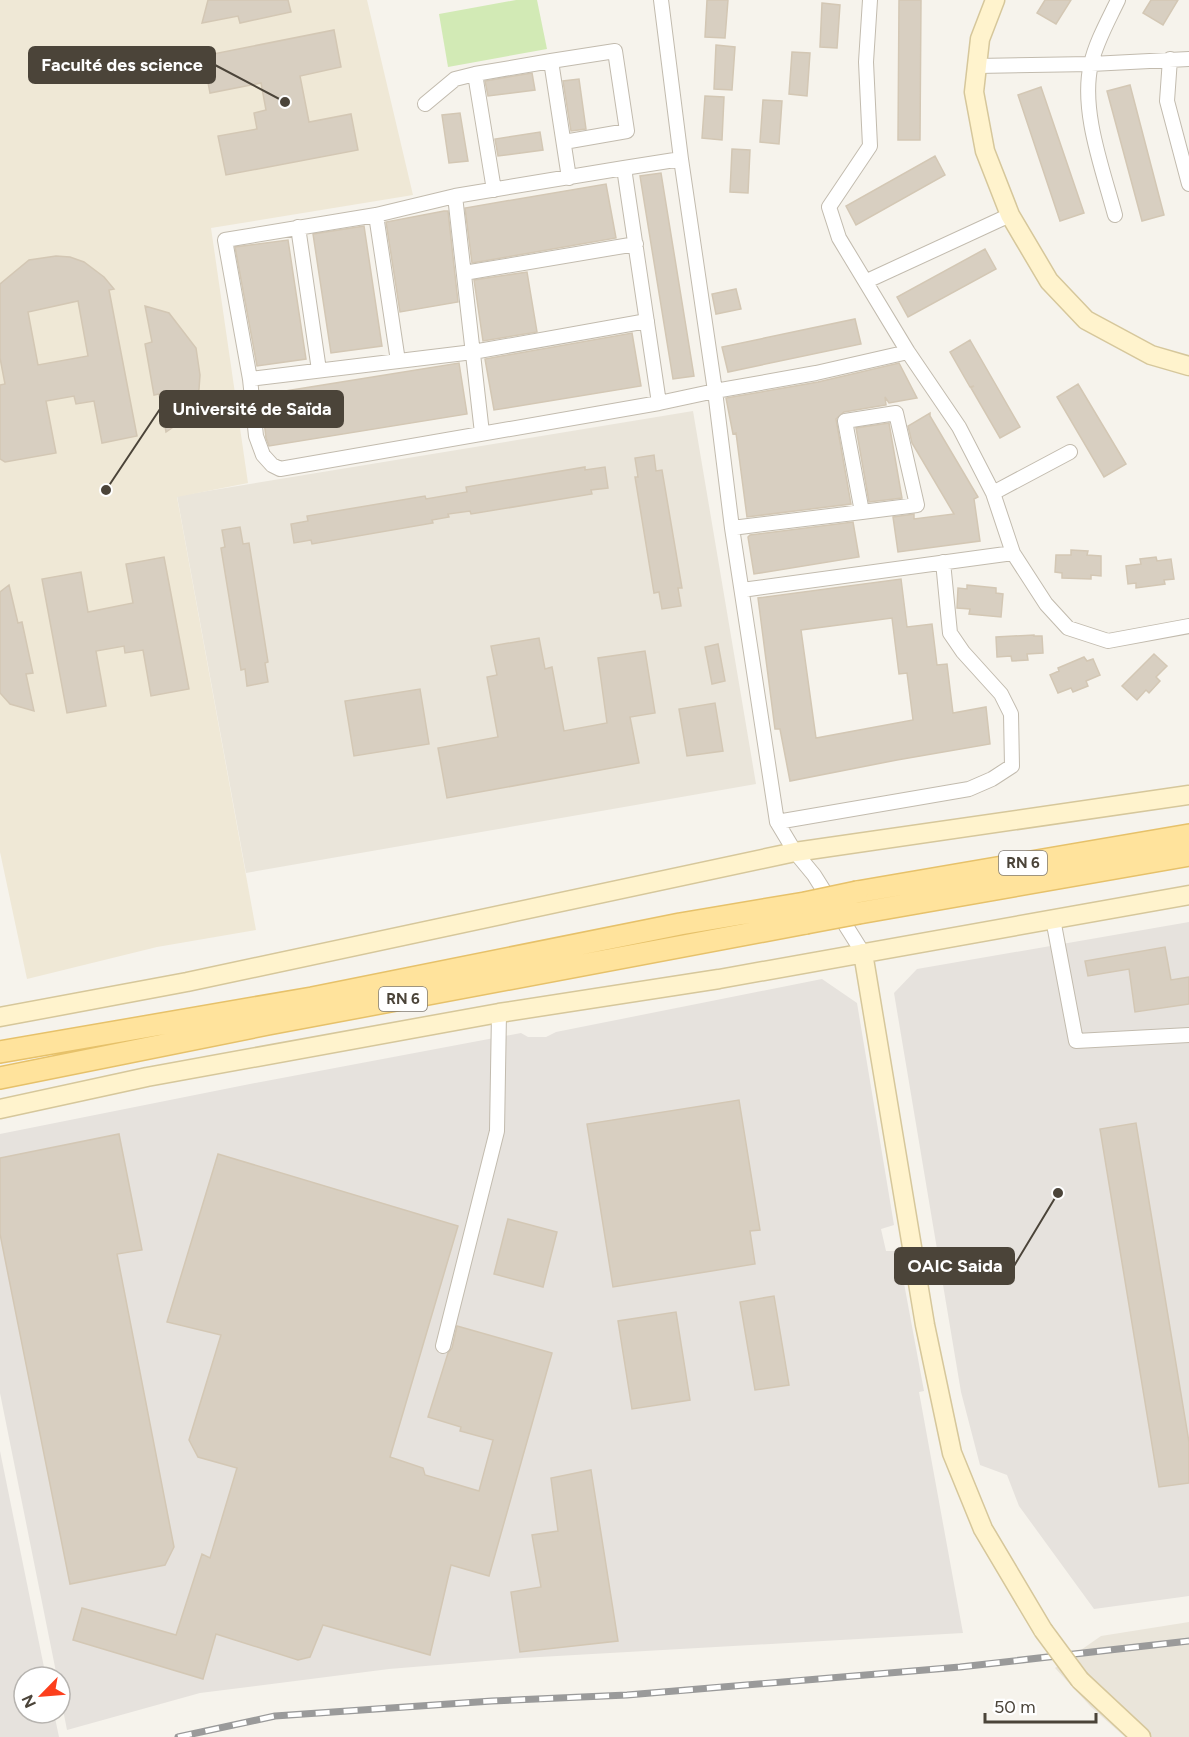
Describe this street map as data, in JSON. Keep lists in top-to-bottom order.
{
  "streets": {
    "main road": ["RN 6"]
  },
  "places": ["Faculté des science", "Université de Saïda", "OAIC Saida"],
  "scale_bar": "50 m",
  "north": "bottom left"
}
